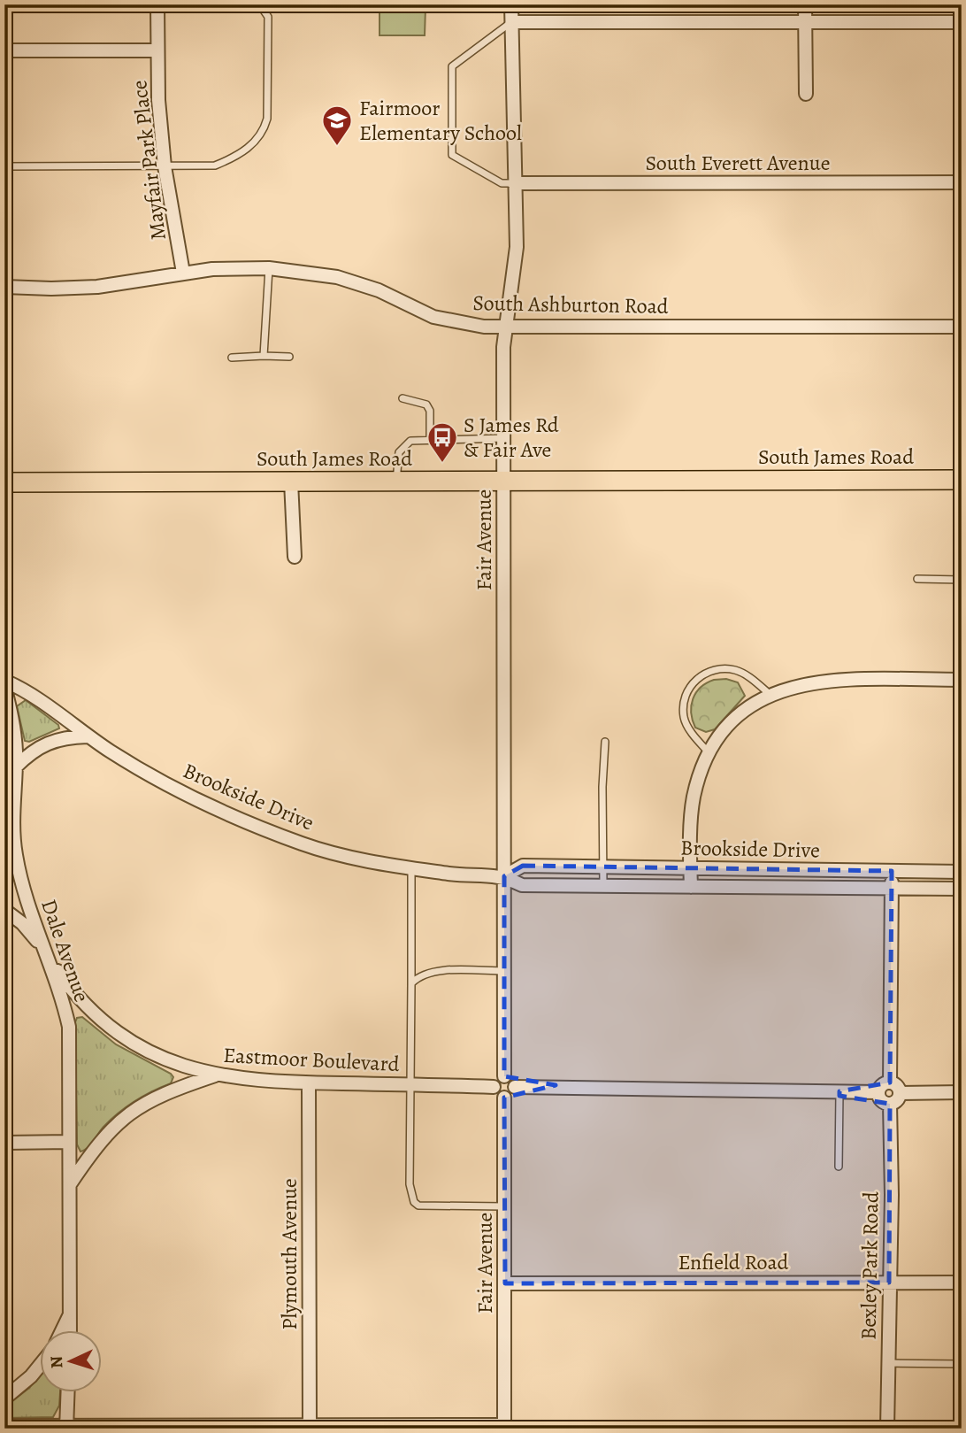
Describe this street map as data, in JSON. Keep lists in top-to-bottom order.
{
  "streets": {
    "main road": ["South James Road"],
    "street": [
      "Mayfair Park Place",
      "South Everett Avenue",
      "South Ashburton Road",
      "Fair Avenue",
      "Brookside Drive",
      "Dale Avenue",
      "Eastmoor Boulevard",
      "Plymouth Avenue",
      "Enfield Road",
      "Bexley Park Road"
    ]
  },
  "crossings": [
    ["Mayfair Park Place", "South Ashburton Road"],
    ["South Everett Avenue", "Fair Avenue"],
    ["South Ashburton Road", "Fair Avenue"],
    ["South James Road", "Fair Avenue"],
    ["Fair Avenue", "Brookside Drive"],
    ["Fair Avenue", "Eastmoor Boulevard"],
    ["Fair Avenue", "Enfield Road"],
    ["Dale Avenue", "Eastmoor Boulevard"],
    ["Eastmoor Boulevard", "Plymouth Avenue"],
    ["Enfield Road", "Bexley Park Road"]
  ],
  "places": {
    "school or university": ["Fairmoor Elementary School"],
    "bus stop": ["S James Rd & Fair Ave"]
  },
  "north": "left"
}
